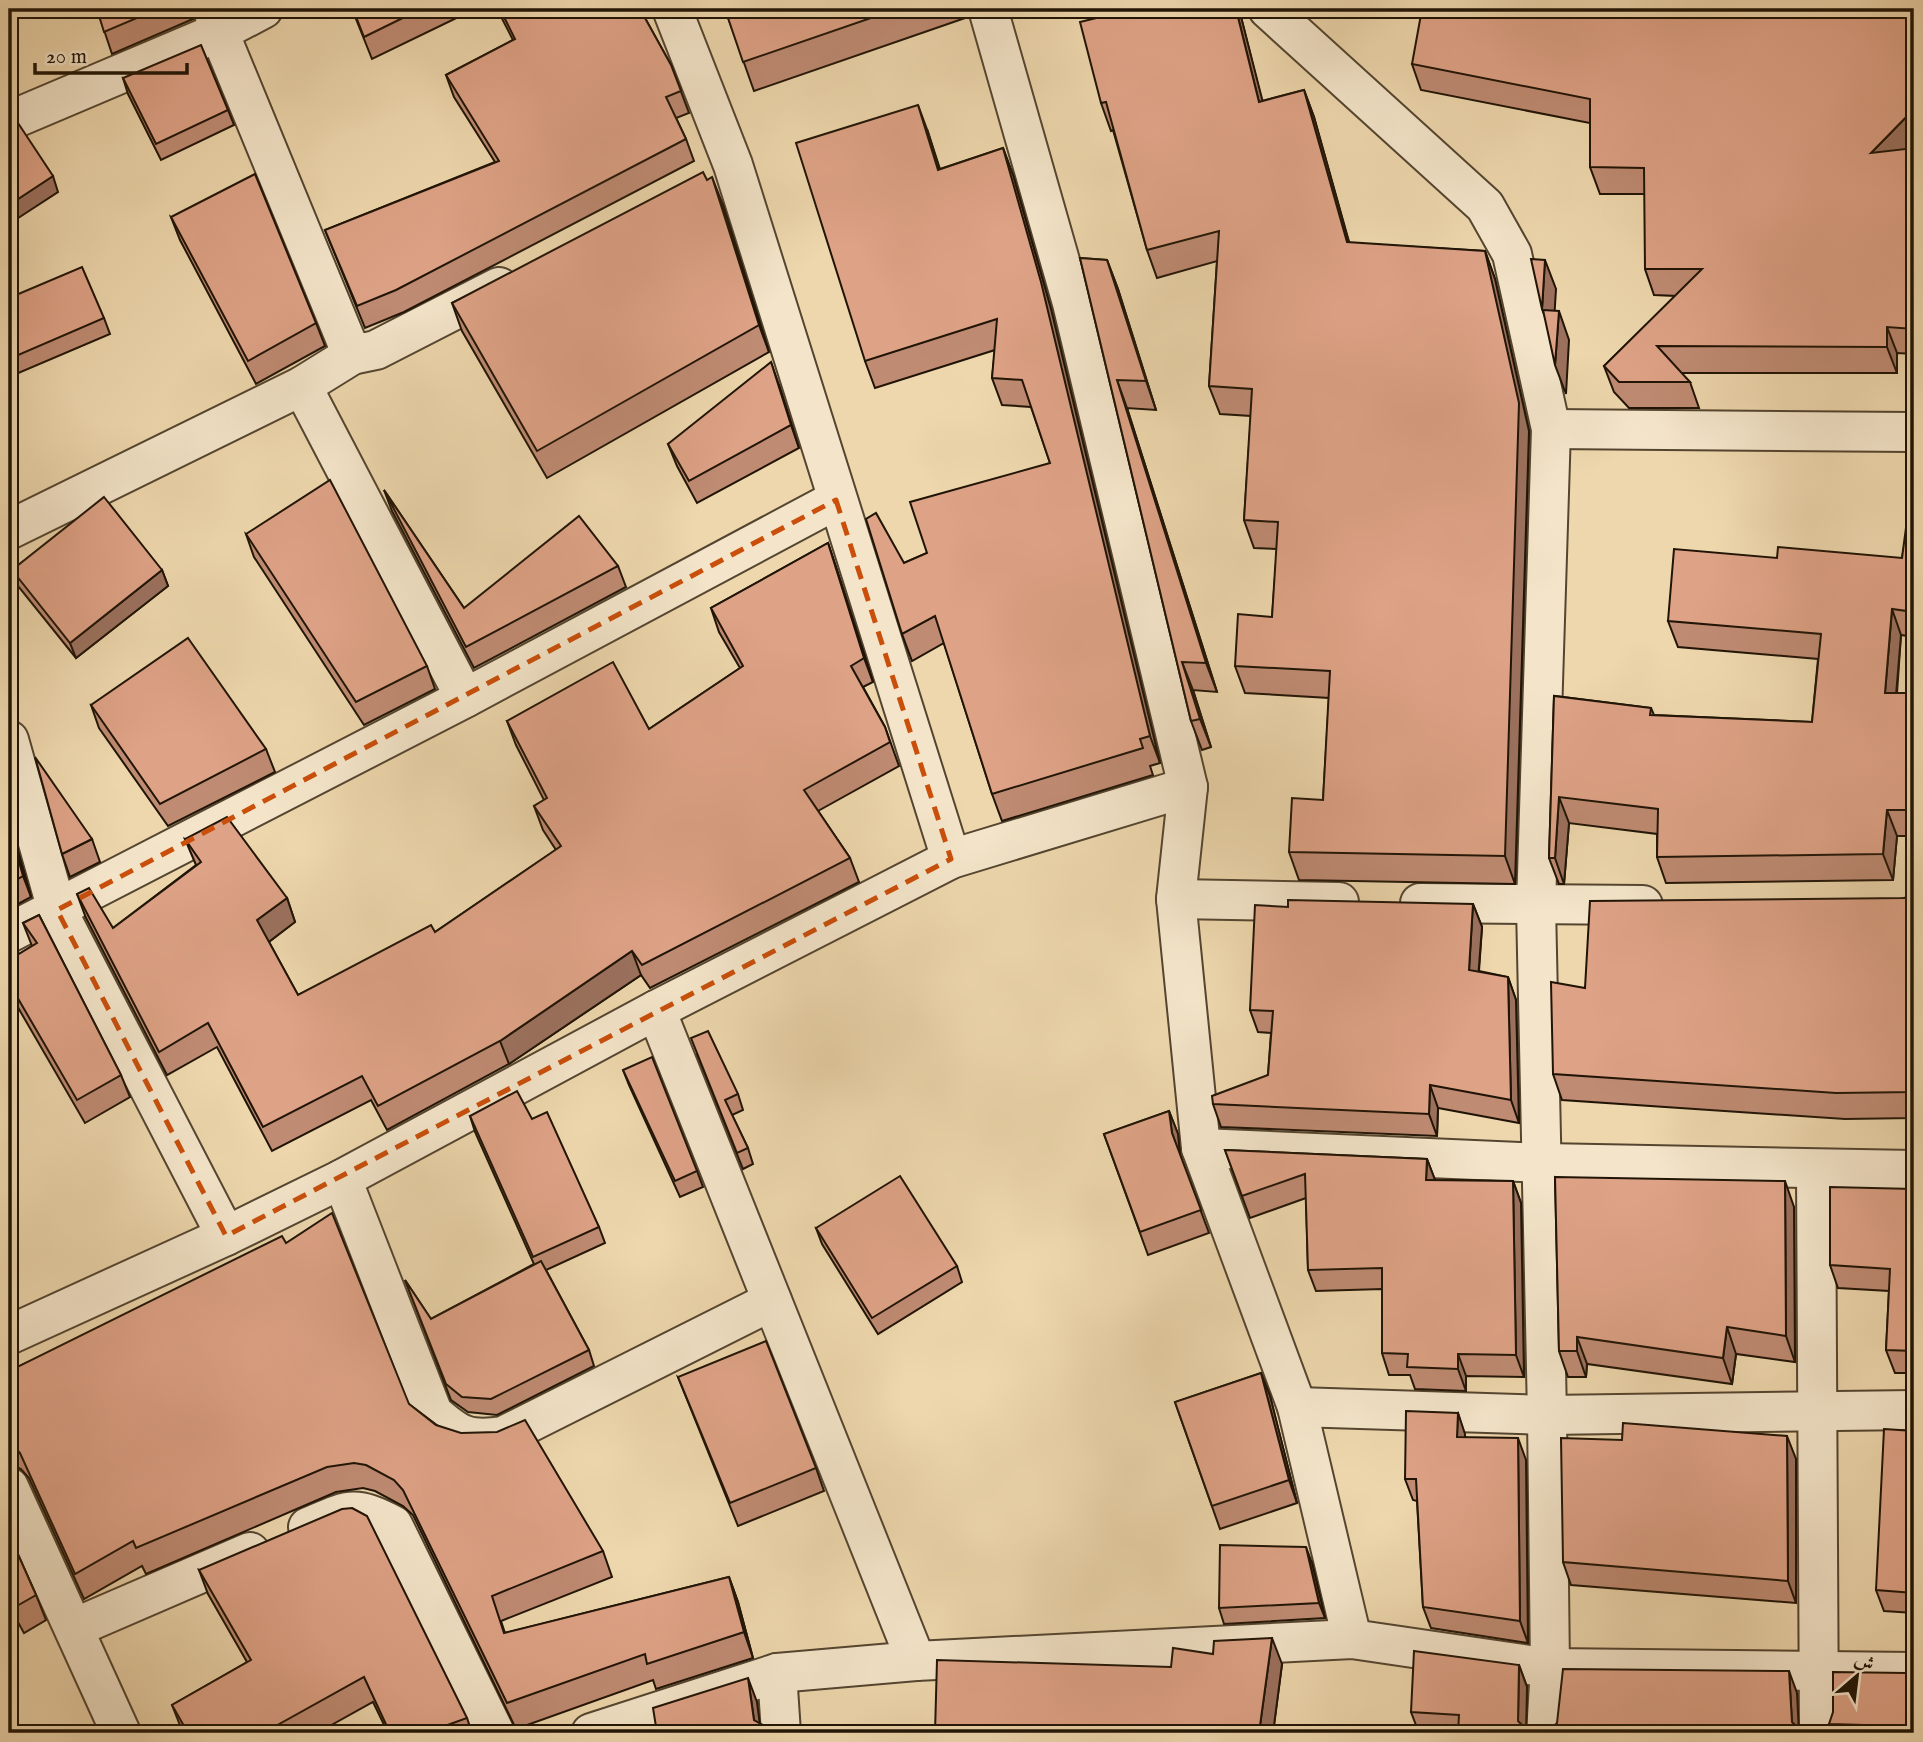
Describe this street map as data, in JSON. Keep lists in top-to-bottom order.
{
  "scale_bar": "20 m",
  "north": "top right"
}
